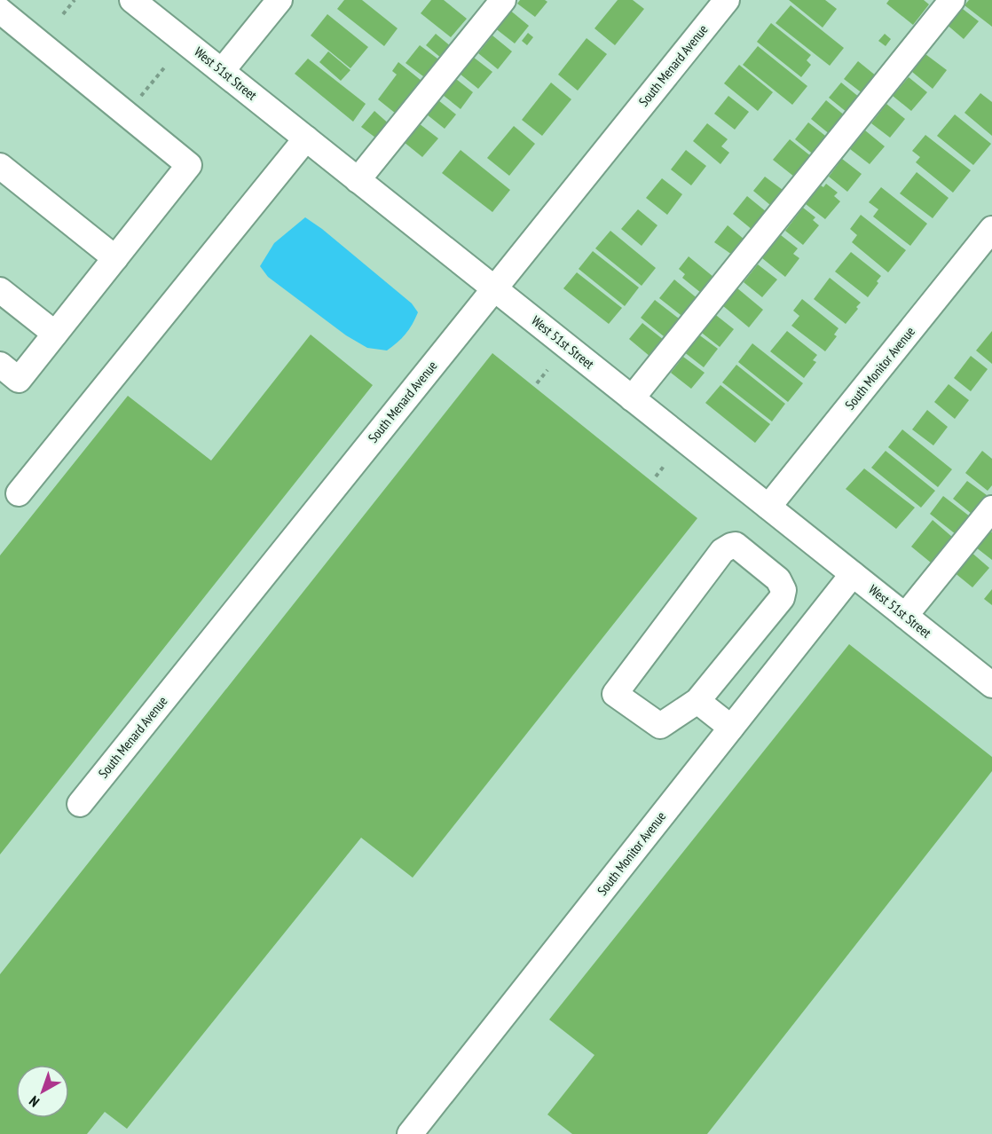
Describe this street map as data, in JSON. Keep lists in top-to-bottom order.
{
  "streets": {
    "street": ["South Menard Avenue", "West 51st Street", "South Monitor Avenue"]
  },
  "crossings": [
    ["South Menard Avenue", "West 51st Street"],
    ["West 51st Street", "South Monitor Avenue"]
  ],
  "north": "bottom left"
}
